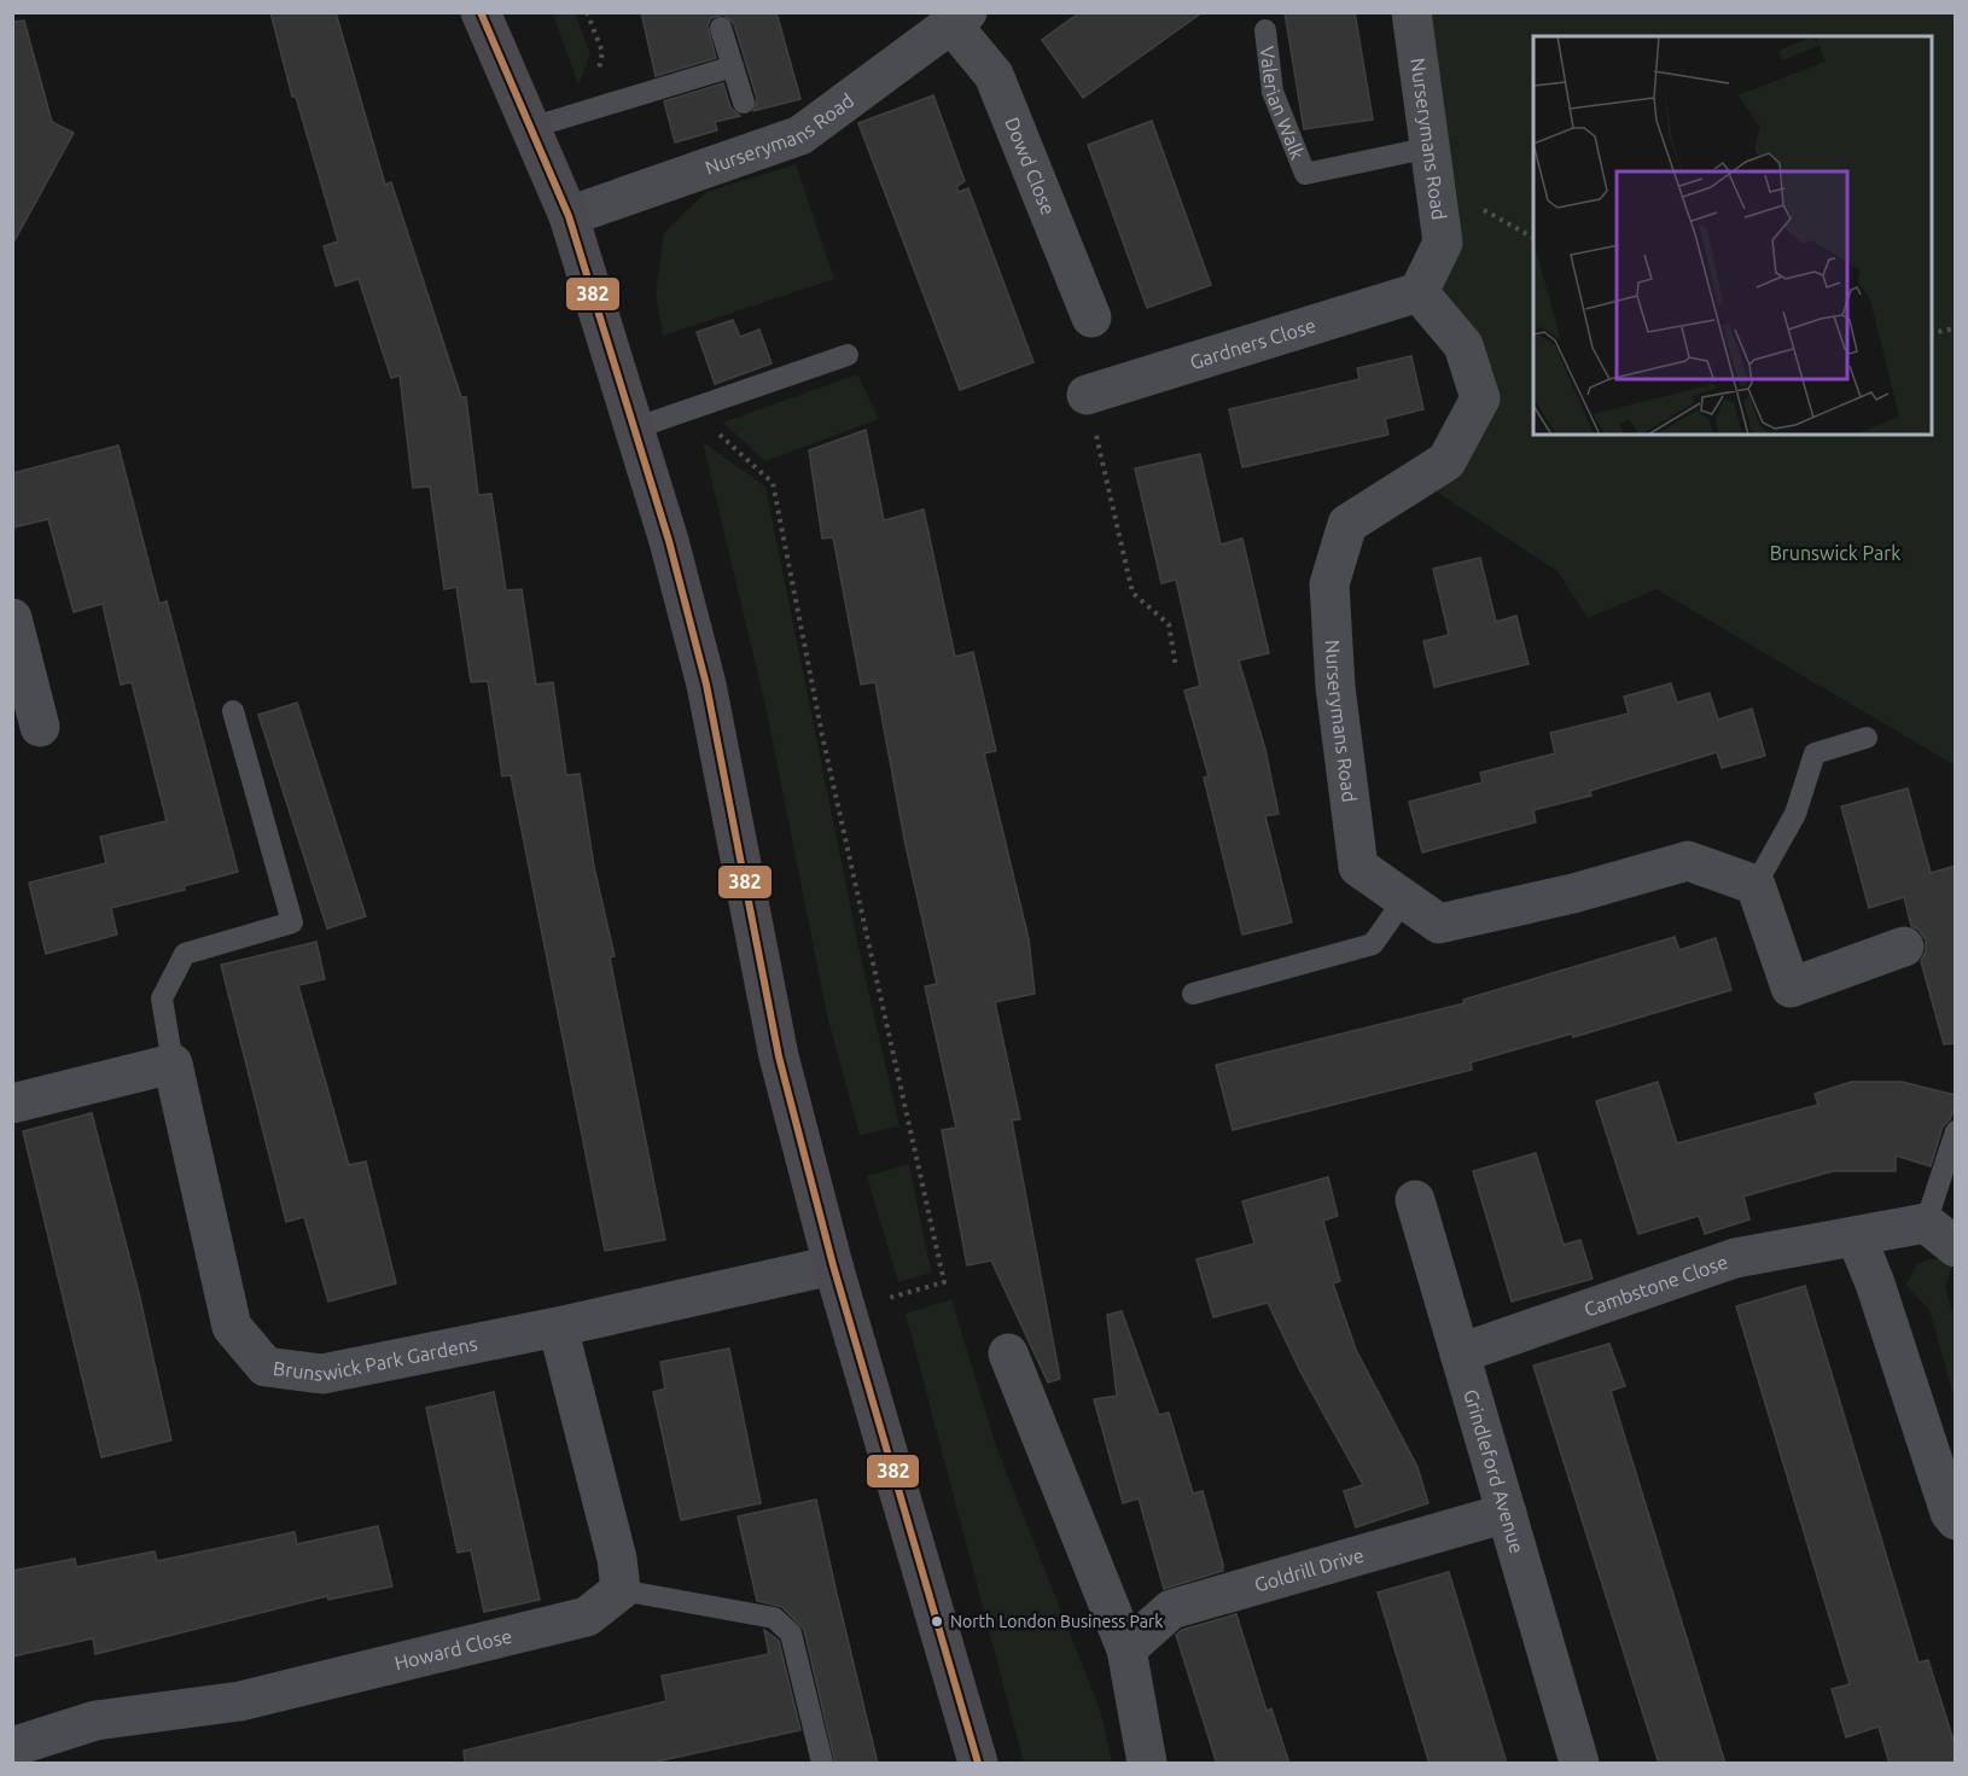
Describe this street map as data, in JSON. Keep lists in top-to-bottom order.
{
  "streets": {
    "street": [
      "Nurserymans Road",
      "Dowd Close",
      "Gardners Close",
      "Cambstone Close",
      "Brunswick Park Gardens",
      "Grindleford Avenue",
      "Goldrill Drive",
      "Howard Close"
    ],
    "lane": ["Valerian Walk"]
  },
  "crossings": [
    ["Valerian Walk", "Nurserymans Road"],
    ["Nurserymans Road", "Dowd Close"],
    ["Nurserymans Road", "Gardners Close"],
    ["Cambstone Close", "Grindleford Avenue"],
    ["Grindleford Avenue", "Goldrill Drive"]
  ],
  "parks": ["Brunswick Park"],
  "places": ["North London Business Park"],
  "lines": ["transit line 382"]
}
